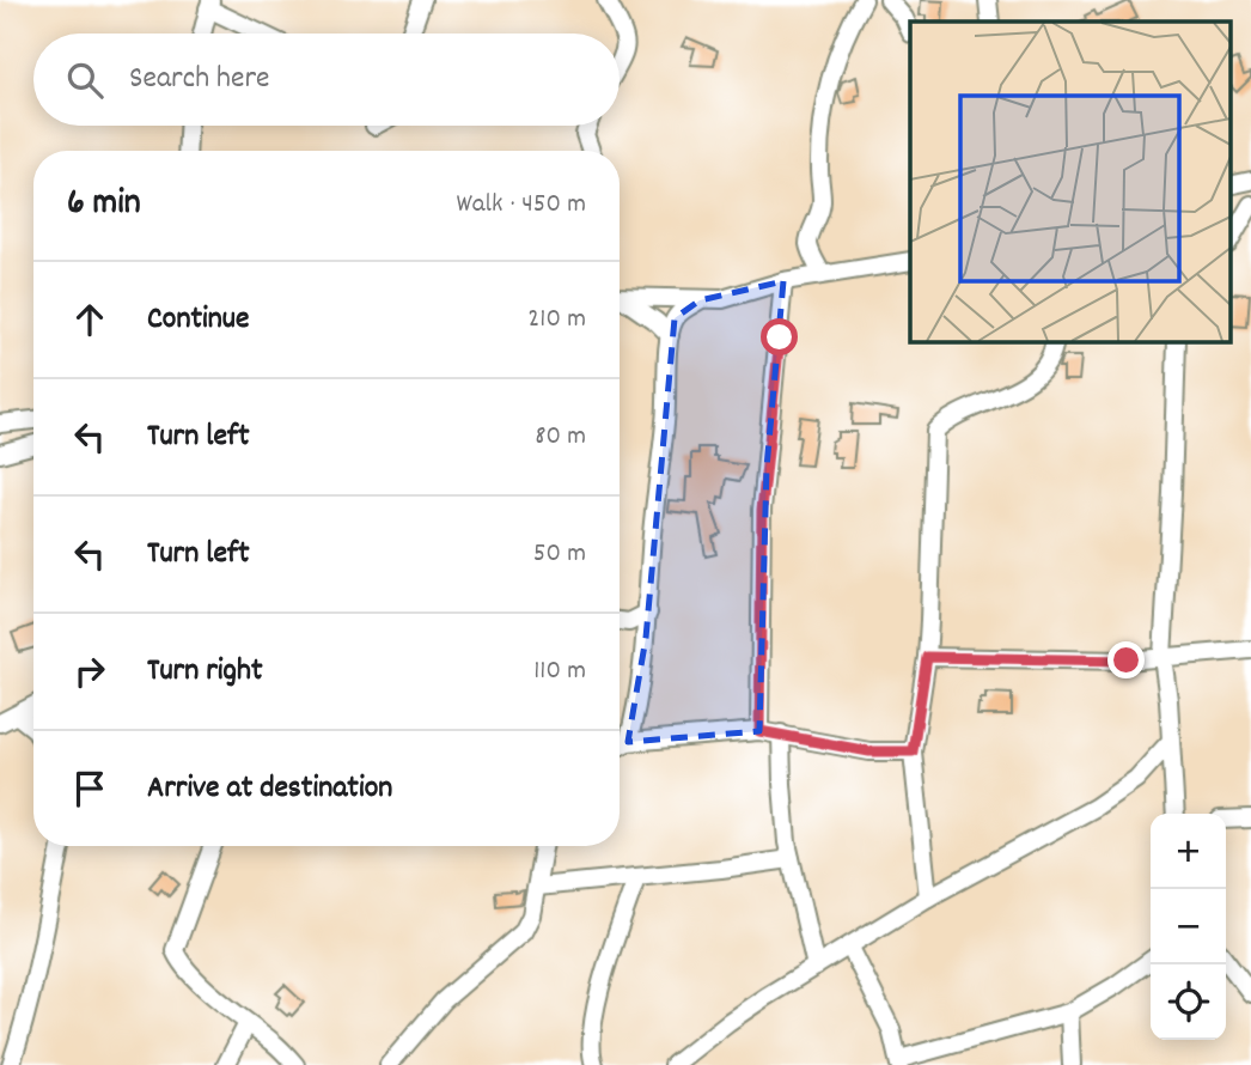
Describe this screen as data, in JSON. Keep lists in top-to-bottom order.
{
  "page": {
    "search": "Search here",
    "heading": ["6 min", "Walk · 450 m"],
    "list": [
      ["Continue", "210 m"],
      ["Turn left", "80 m"],
      ["Turn left", "50 m"],
      ["Turn right", "110 m"],
      "Arrive at destination"
    ],
    "map_buttons": ["+", "−"]
  }
}
